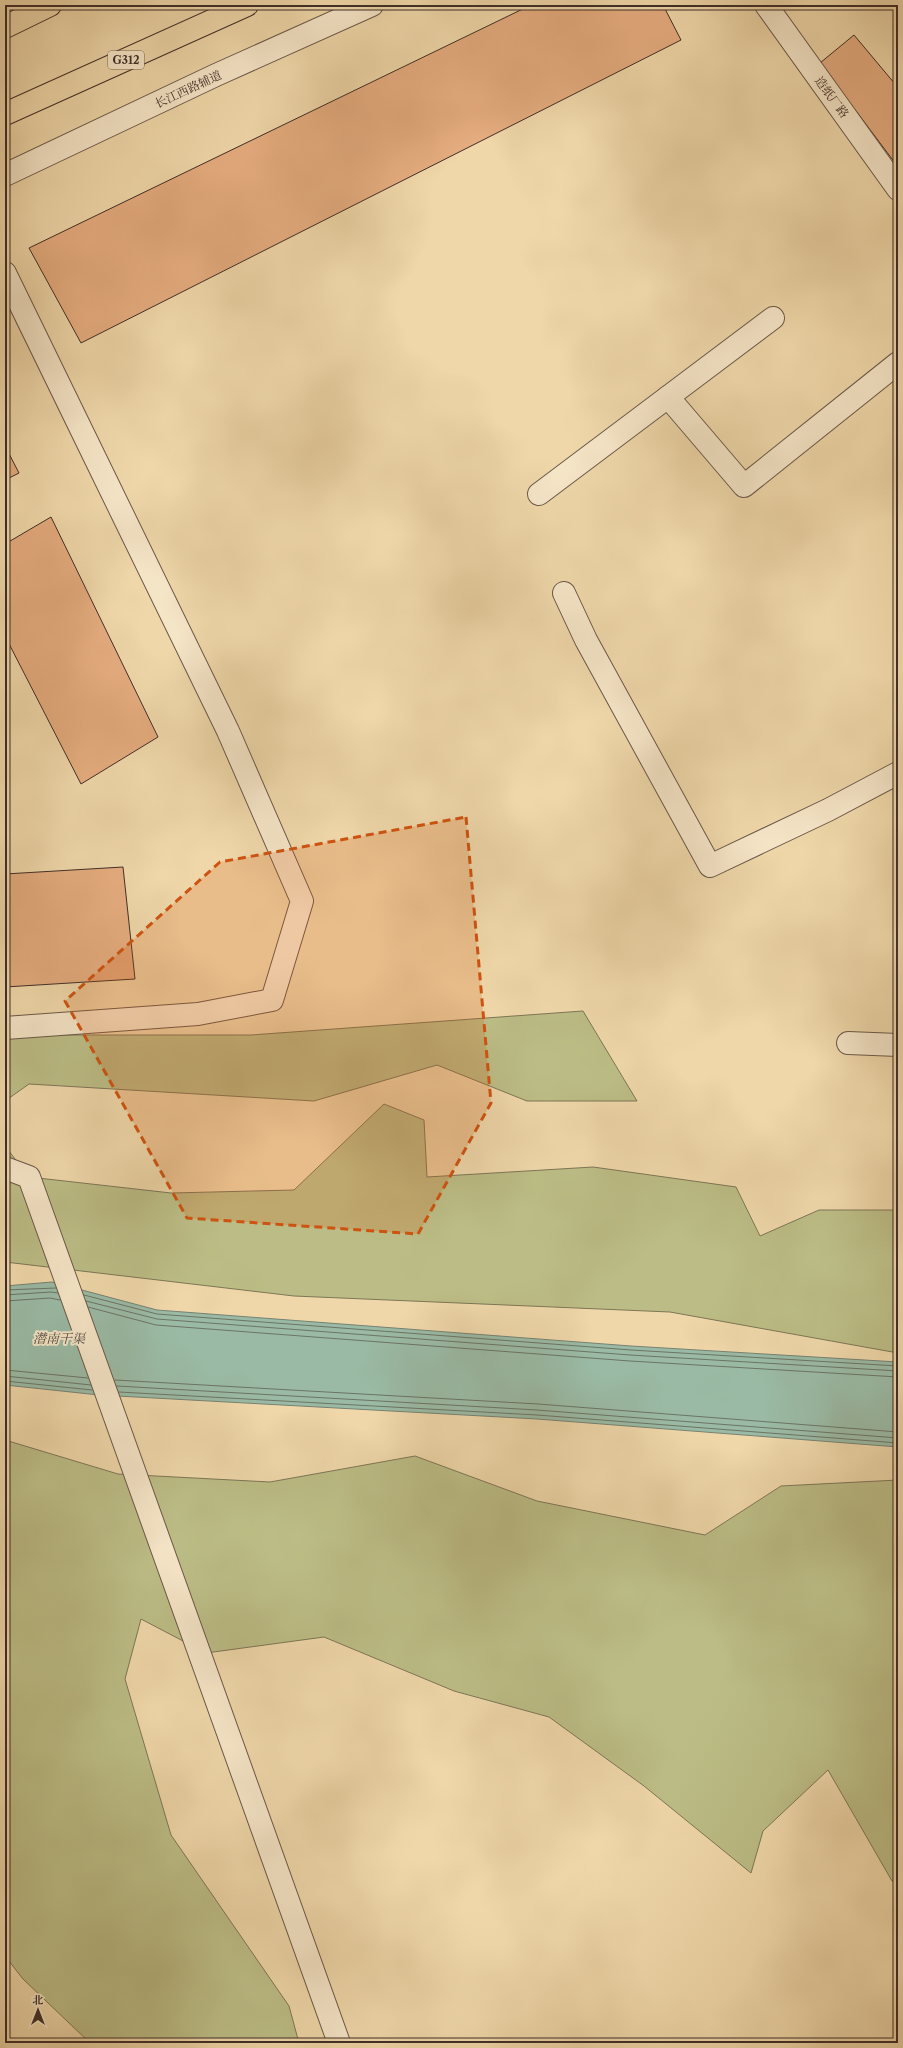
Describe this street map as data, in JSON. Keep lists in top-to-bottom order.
{
  "streets": {
    "highway": ["G312"],
    "street": ["长江西路辅道", "造纸厂路"]
  },
  "water": ["潜南干渠"],
  "north": "top"
}
